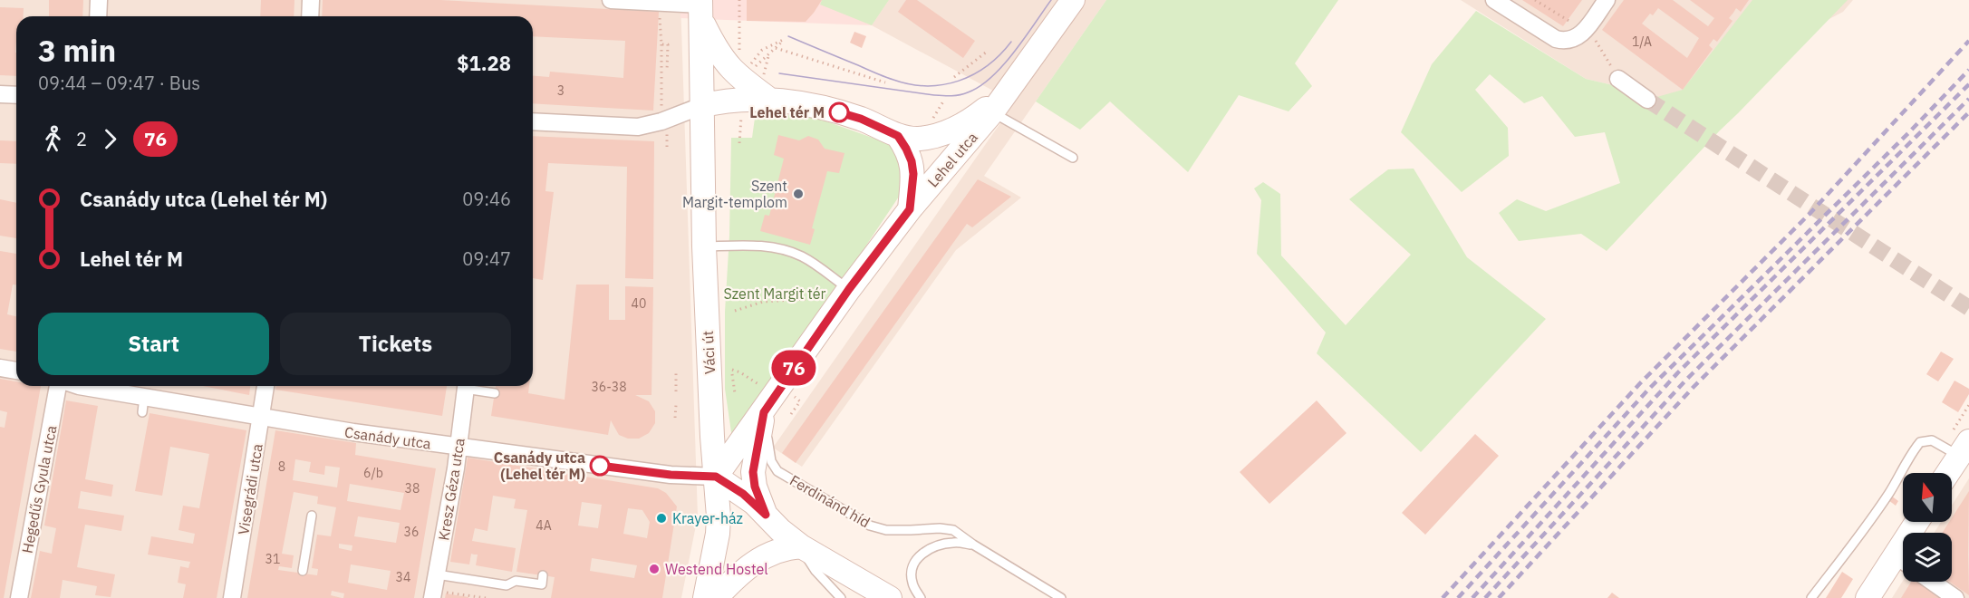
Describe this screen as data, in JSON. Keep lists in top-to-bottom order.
{
  "streets": {
    "main road": ["Lehel utca", "Váci út"],
    "street": [
      "Csanády utca",
      "Hegedűs Gyula utca",
      "Visegrádi utca",
      "Kresz Géza utca"
    ],
    "lane": ["Ferdinánd híd"]
  },
  "crossings": [
    ["Lehel utca", "Váci út"],
    ["Lehel utca", "Csanády utca"],
    ["Lehel utca", "Ferdinánd híd"],
    ["Váci út", "Csanády utca"],
    ["Csanády utca", "Visegrádi utca"],
    ["Csanády utca", "Kresz Géza utca"]
  ],
  "parks": ["Szent Margit tér"],
  "places": [
    "Lehel tér M",
    "Szent Margit-templom",
    "Csanády utca (Lehel tér M)",
    "Krayer-ház",
    "Westend Hostel"
  ],
  "lines": ["bus line 76"],
  "house_numbers": [
    "1/A",
    "3",
    "40",
    "36-38",
    "8",
    "6/b",
    "38",
    "4A",
    "36",
    "31",
    "34"
  ],
  "north": "top",
  "page": {
    "on_map": "76",
    "heading": ["3 min", "09:44 – 09:47 · Bus", "$1.28"],
    "legs": ["2", "76"],
    "list": [
      {
        "name": "Csanády utca (Lehel tér M)",
        "value": "09:46"
      },
      {
        "name": "Lehel tér M",
        "value": "09:47"
      }
    ],
    "buttons": ["Start", "Tickets"]
  }
}
